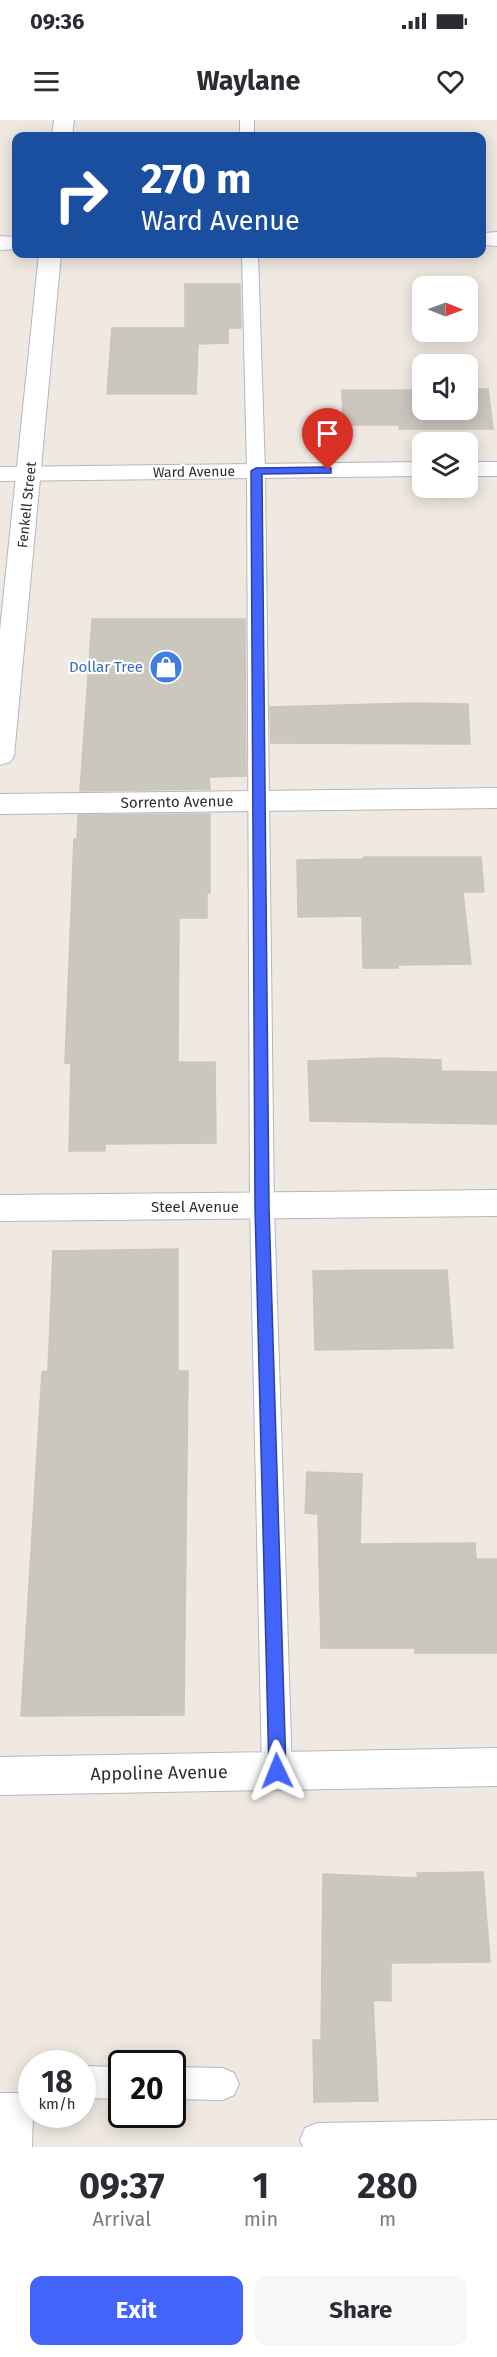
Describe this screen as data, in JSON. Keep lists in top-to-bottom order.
{
  "streets": {
    "street": [
      "Ward Avenue",
      "Fenkell Street",
      "Sorrento Avenue",
      "Steel Avenue",
      "Appoline Avenue"
    ]
  },
  "crossings": [
    ["Ward Avenue", "Fenkell Street"]
  ],
  "places": {
    "shop": ["Dollar Tree"]
  },
  "north": "right",
  "page": {
    "status": "09:36",
    "header": "Waylane",
    "turn": ["270 m", "Ward Avenue"],
    "speed": "18 km/h",
    "limit": "20",
    "eta": [
      "09:37",
      "Arrival",
      "1",
      "min",
      "280",
      "m"
    ],
    "buttons": ["Exit", "Share"]
  }
}
